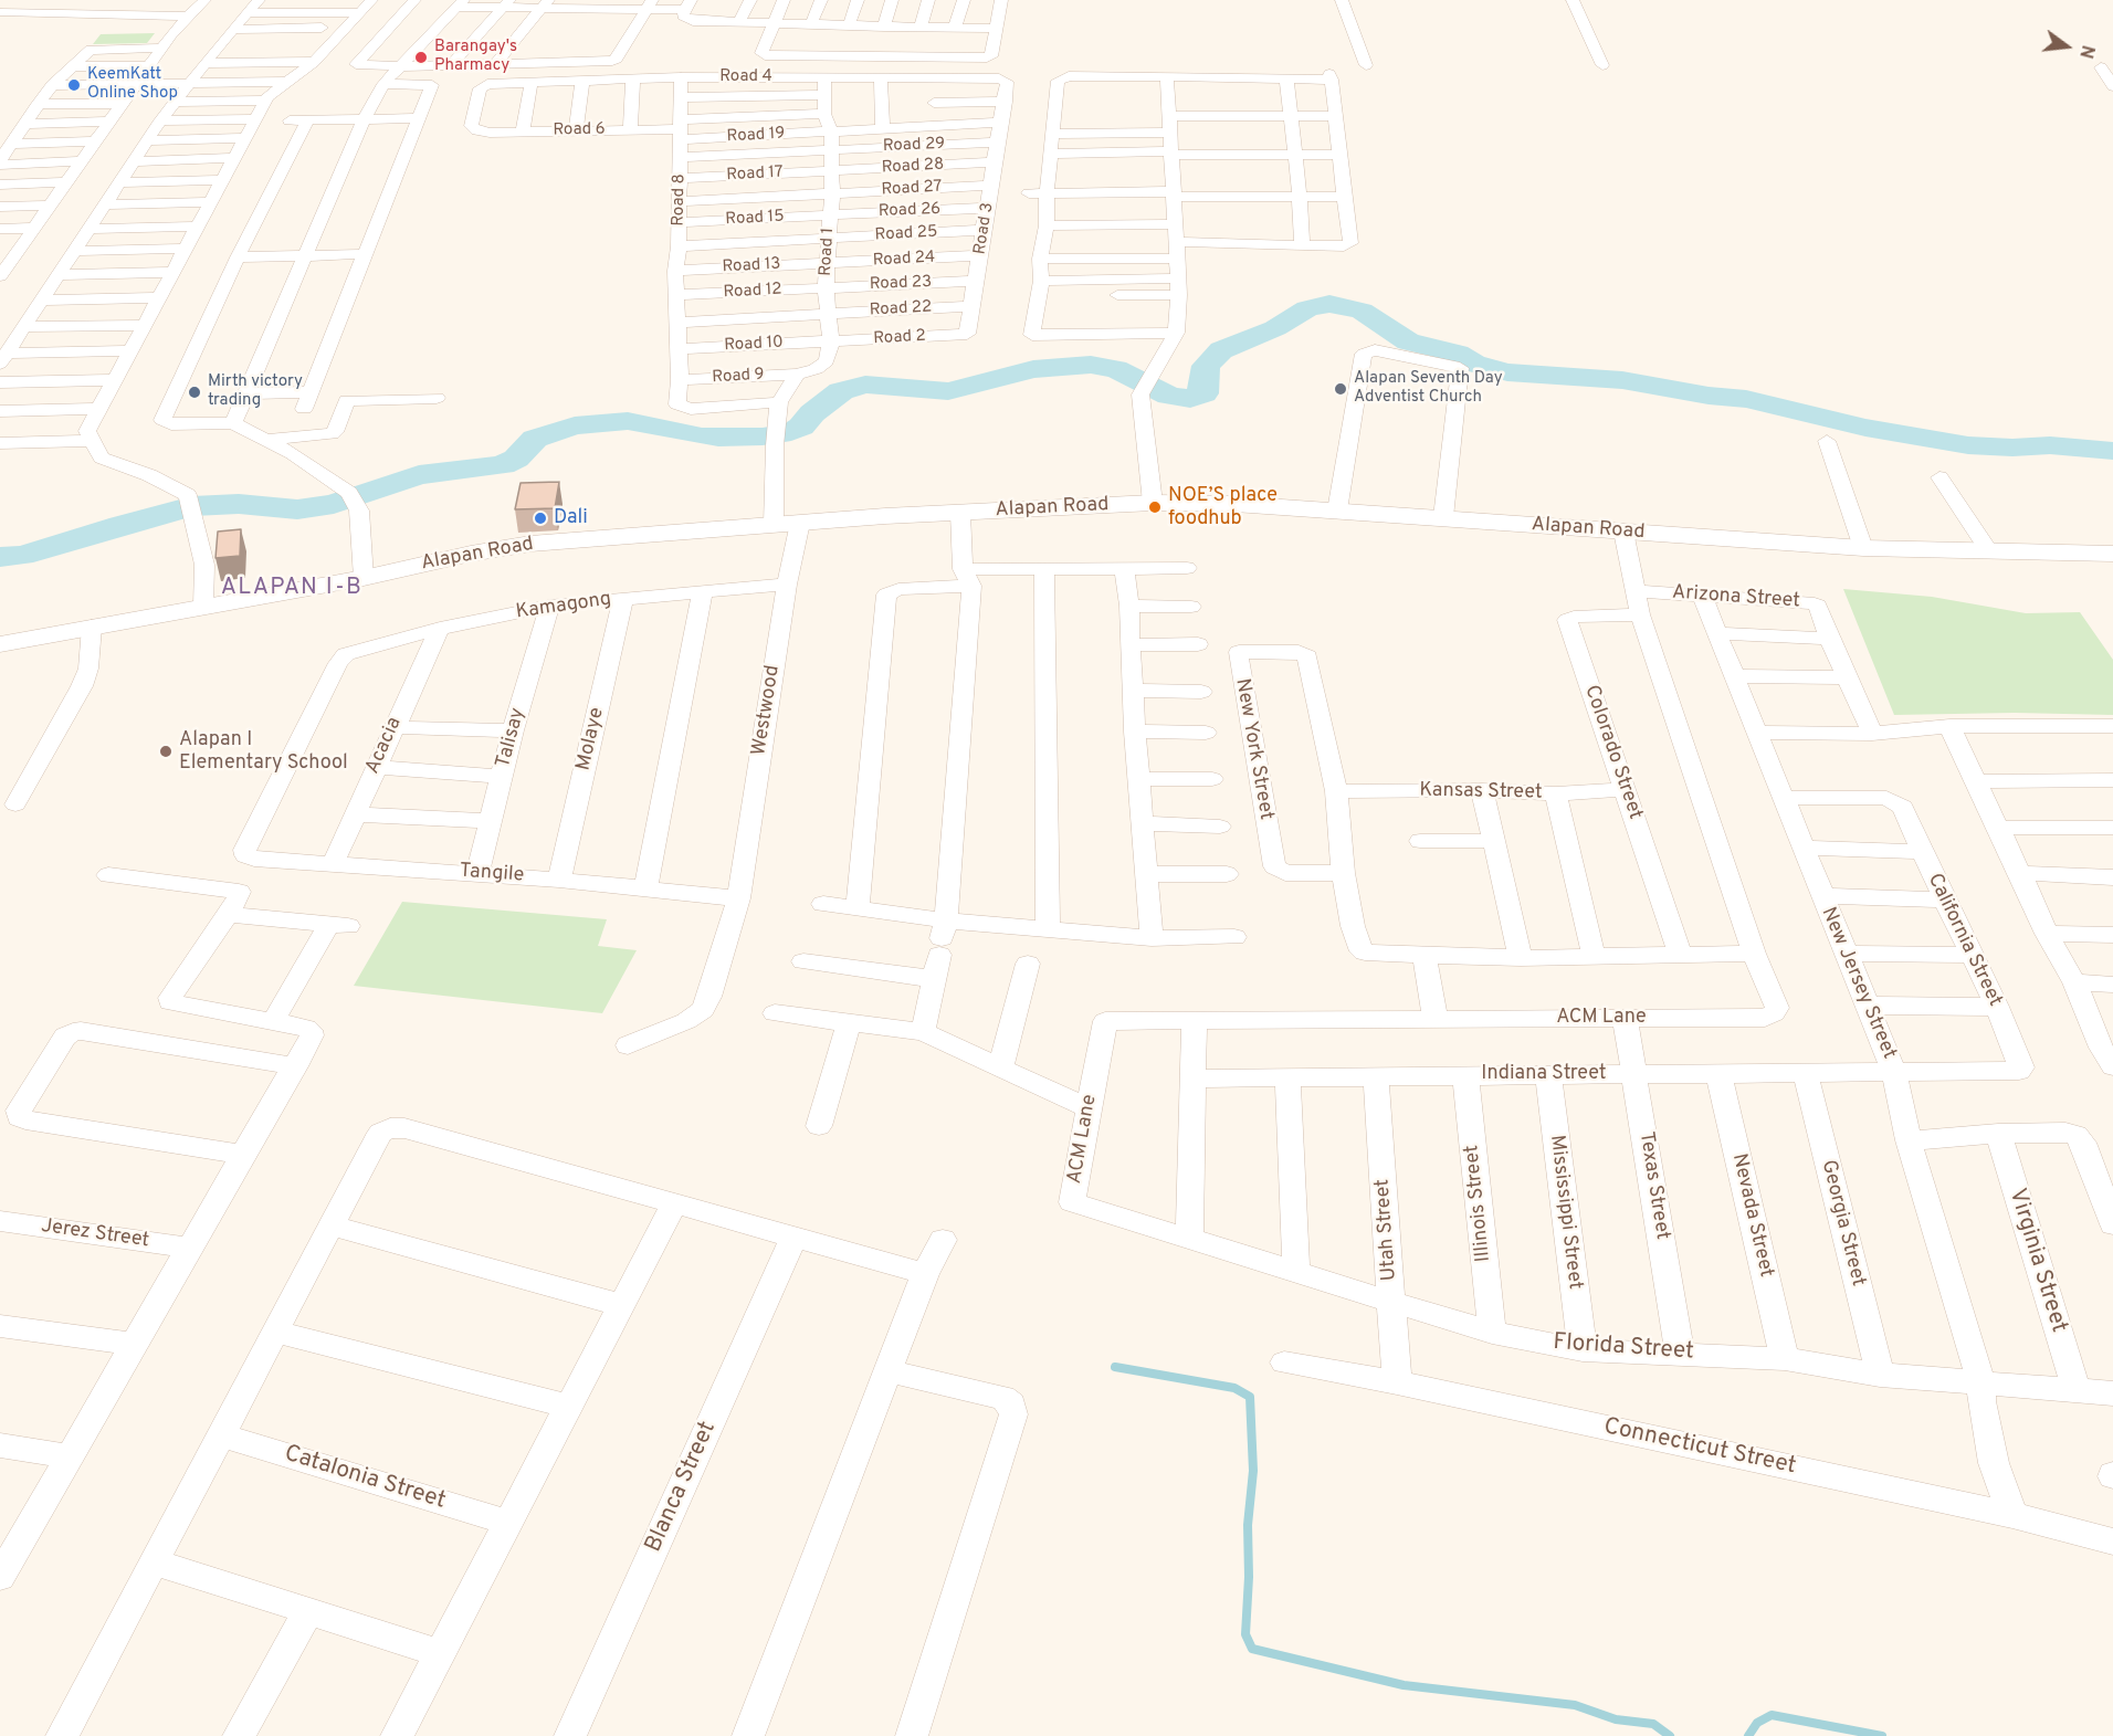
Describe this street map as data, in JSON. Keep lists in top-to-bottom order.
{
  "streets": {
    "street": [
      "Road 4",
      "Road 6",
      "Road 19",
      "Road 29",
      "Road 28",
      "Road 17",
      "Road 27",
      "Road 8",
      "Road 26",
      "Road 15",
      "Road 3",
      "Road 25",
      "Road 1",
      "Road 24",
      "Road 13",
      "Road 23",
      "Road 12",
      "Road 22",
      "Road 2",
      "Road 10",
      "Road 9",
      "Alapan Road",
      "Arizona Street",
      "Kamagong",
      "Westwood",
      "Talisay",
      "Molaye",
      "Acacia",
      "New York Street",
      "Colorado Street",
      "Kansas Street",
      "Tangile",
      "California Street",
      "New Jersey Street",
      "ACM Lane",
      "Indiana Street",
      "Texas Street",
      "Illinois Street",
      "Mississippi Street",
      "Nevada Street",
      "Georgia Street",
      "Utah Street",
      "Jerez Street",
      "Virginia Street",
      "Florida Street",
      "Connecticut Street",
      "Catalonia Street",
      "Blanca Street"
    ]
  },
  "crossings": [
    ["Road 4", "Road 6"],
    ["Road 4", "Road 8"],
    ["Road 4", "Road 3"],
    ["Road 4", "Road 1"],
    ["Road 6", "Road 19"],
    ["Road 6", "Road 8"],
    ["Road 19", "Road 8"],
    ["Road 19", "Road 1"],
    ["Road 29", "Road 8"],
    ["Road 29", "Road 3"],
    ["Road 29", "Road 1"],
    ["Road 28", "Road 17"],
    ["Road 28", "Road 3"],
    ["Road 28", "Road 1"],
    ["Road 17", "Road 8"],
    ["Road 17", "Road 1"],
    ["Road 27", "Road 8"],
    ["Road 27", "Road 3"],
    ["Road 27", "Road 1"],
    ["Road 8", "Road 15"],
    ["Road 8", "Road 25"],
    ["Road 8", "Road 13"],
    ["Road 8", "Road 12"],
    ["Road 8", "Road 10"],
    ["Road 8", "Road 9"],
    ["Road 26", "Road 15"],
    ["Road 26", "Road 3"],
    ["Road 26", "Road 1"],
    ["Road 15", "Road 1"],
    ["Road 3", "Road 25"],
    ["Road 3", "Road 24"],
    ["Road 3", "Road 23"],
    ["Road 3", "Road 22"],
    ["Road 3", "Road 2"],
    ["Road 25", "Road 1"],
    ["Road 1", "Road 24"],
    ["Road 1", "Road 13"],
    ["Road 1", "Road 23"],
    ["Road 1", "Road 12"],
    ["Road 1", "Road 22"],
    ["Road 1", "Road 2"],
    ["Road 1", "Road 10"],
    ["Road 24", "Road 13"],
    ["Road 23", "Road 12"],
    ["Road 2", "Road 10"],
    ["Alapan Road", "Westwood"],
    ["Alapan Road", "ACM Lane"],
    ["Arizona Street", "Colorado Street"],
    ["Arizona Street", "New Jersey Street"],
    ["Arizona Street", "ACM Lane"],
    ["Kamagong", "Westwood"],
    ["Kamagong", "Talisay"],
    ["Kamagong", "Molaye"],
    ["Kamagong", "Acacia"],
    ["Kamagong", "Tangile"],
    ["Westwood", "Tangile"],
    ["Talisay", "Tangile"],
    ["Molaye", "Tangile"],
    ["Acacia", "Tangile"],
    ["New York Street", "Kansas Street"],
    ["Colorado Street", "Kansas Street"],
    ["Colorado Street", "ACM Lane"],
    ["California Street", "New Jersey Street"],
    ["California Street", "Indiana Street"],
    ["New Jersey Street", "Indiana Street"],
    ["New Jersey Street", "Florida Street"],
    ["New Jersey Street", "Connecticut Street"],
    ["ACM Lane", "Texas Street"],
    ["ACM Lane", "Florida Street"],
    ["Indiana Street", "Texas Street"],
    ["Indiana Street", "Illinois Street"],
    ["Indiana Street", "Mississippi Street"],
    ["Indiana Street", "Nevada Street"],
    ["Indiana Street", "Georgia Street"],
    ["Indiana Street", "Utah Street"],
    ["Texas Street", "Florida Street"],
    ["Illinois Street", "Florida Street"],
    ["Mississippi Street", "Florida Street"],
    ["Nevada Street", "Florida Street"],
    ["Georgia Street", "Florida Street"],
    ["Utah Street", "Florida Street"],
    ["Utah Street", "Connecticut Street"],
    ["Virginia Street", "Florida Street"]
  ],
  "districts": ["ALAPAN I-B"],
  "places": [
    "Barangay's Pharmacy",
    "KeemKatt Online Shop",
    "Alapan Seventh Day Adventist Church",
    "Mirth victory trading",
    "NOE’S place foodhub",
    "Dali",
    "Alapan I Elementary School"
  ],
  "north": "right"
}
